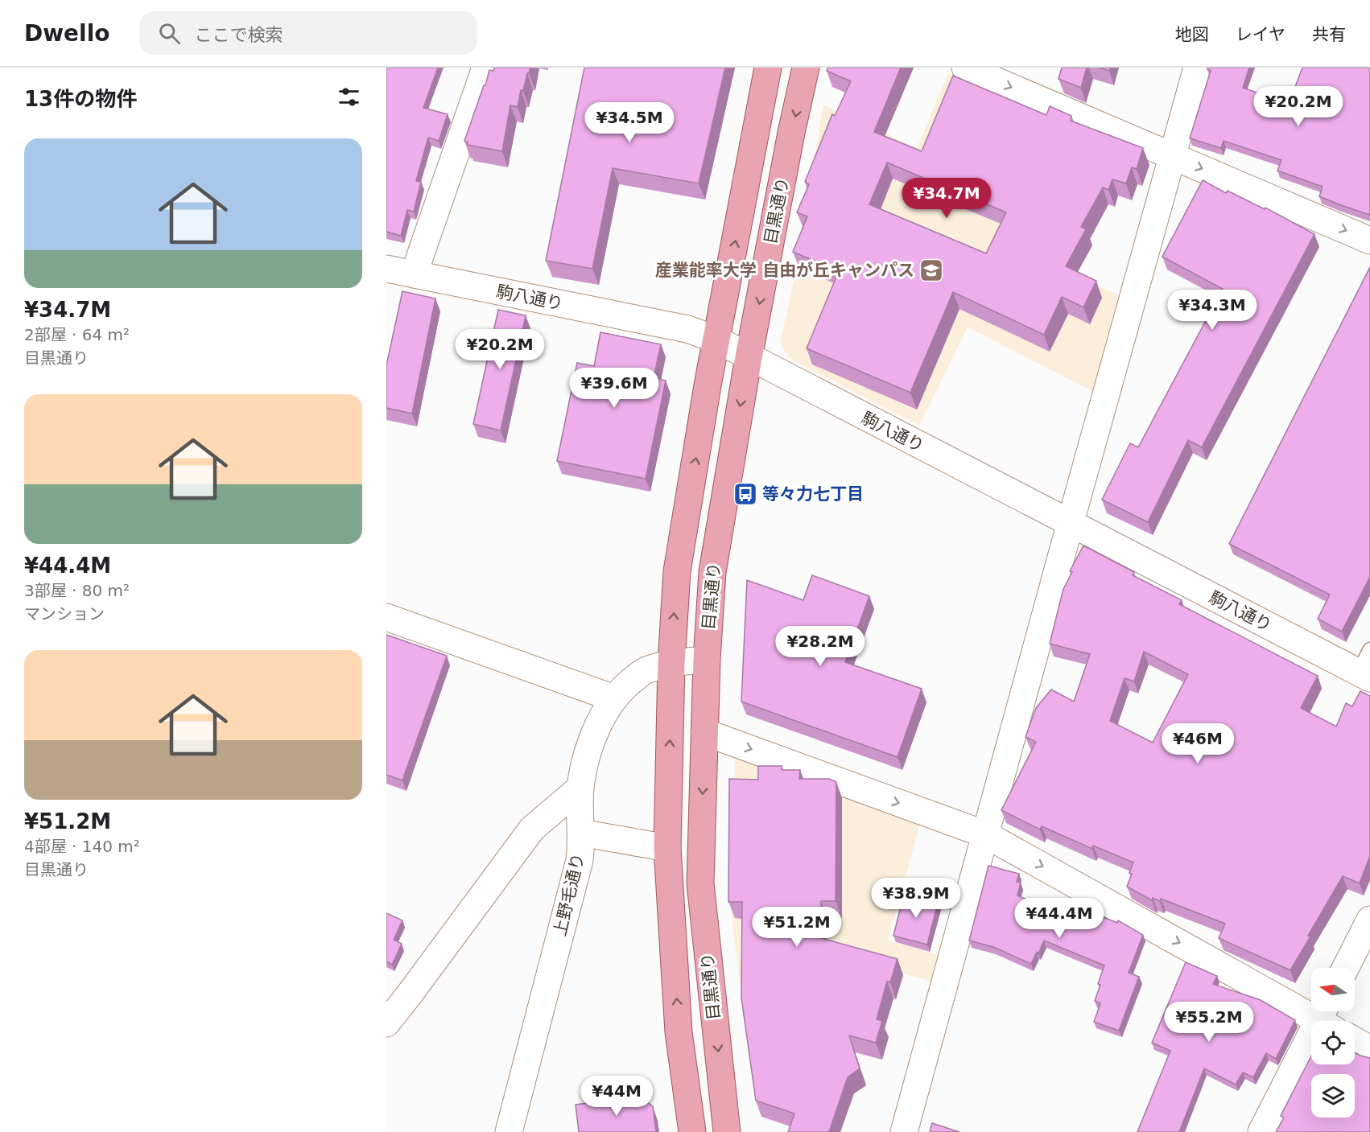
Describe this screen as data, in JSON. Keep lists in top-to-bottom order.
{
  "streets": {
    "main road": ["目黒通り"],
    "street": ["駒八通り", "上野毛通り"]
  },
  "crossings": [
    ["目黒通り", "駒八通り"],
    ["目黒通り", "上野毛通り"]
  ],
  "places": {
    "school or university": ["産業能率大学 自由が丘キャンパス"],
    "bus stop": ["等々力七丁目"]
  },
  "north": "left",
  "page": {
    "header": "Dwello",
    "search": "ここで検索",
    "nav": ["地図", "レイヤ", "共有"],
    "heading": "13件の物件",
    "price": [
      "¥20.2M",
      "¥34.5M",
      "¥34.7M",
      "¥34.3M",
      "¥20.2M",
      "¥39.6M",
      "¥28.2M",
      "¥46M",
      "¥38.9M",
      "¥44.4M",
      "¥51.2M",
      "¥55.2M",
      "¥44M"
    ],
    "list": [
      {
        "name": "¥34.7M",
        "note": "2部屋 · 64 m² · 目黒通り"
      },
      {
        "name": "¥44.4M",
        "note": "3部屋 · 80 m² · マンション"
      },
      {
        "name": "¥51.2M",
        "note": "4部屋 · 140 m² · 目黒通り"
      }
    ]
  }
}
